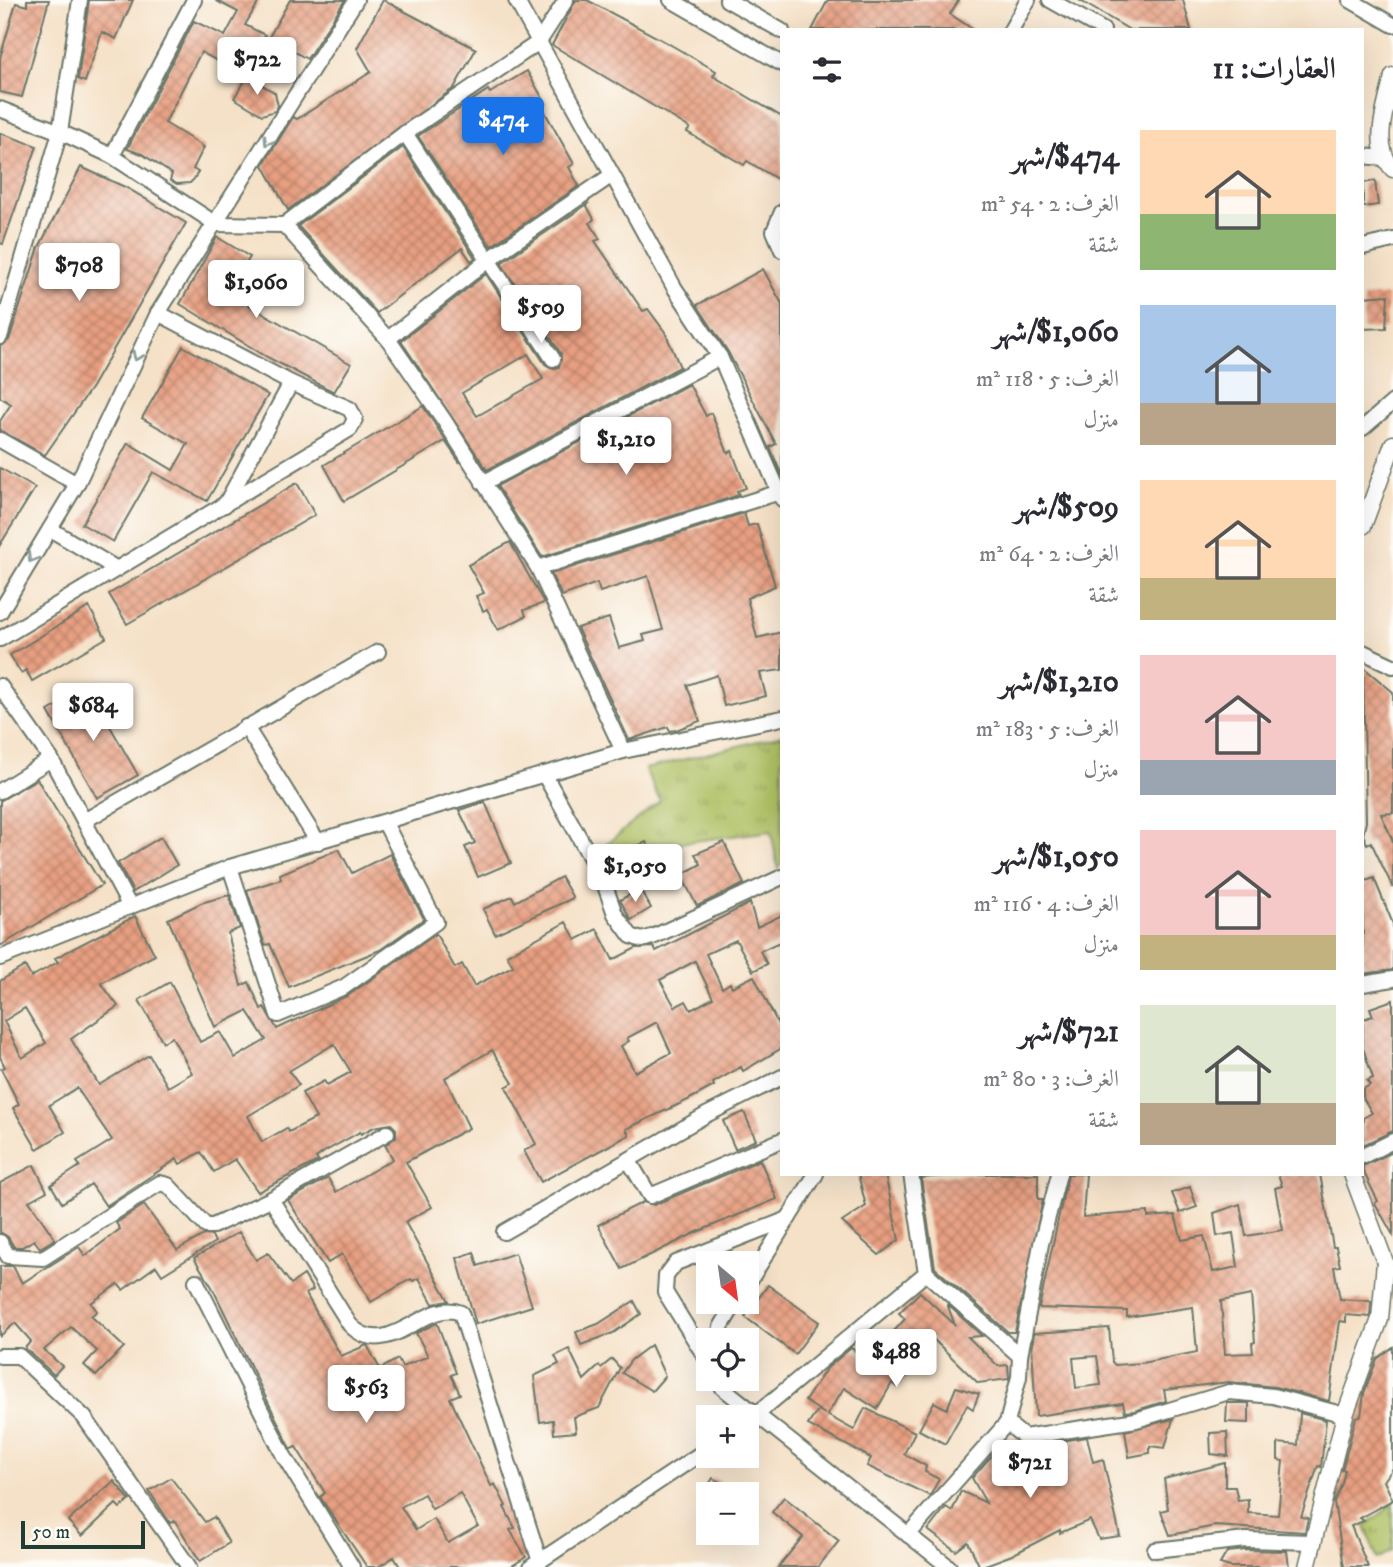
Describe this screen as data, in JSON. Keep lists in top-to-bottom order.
{
  "scale_bar": "50 m",
  "north": "bottom right",
  "page": {
    "heading": "العقارات: 11",
    "price": [
      "$722",
      "$474",
      "$708",
      "$1,060",
      "$509",
      "$1,210",
      "$684",
      "$1,050",
      "$488",
      "$563",
      "$721"
    ],
    "list": [
      {
        "name": "$474/شهر",
        "note": "الغرف: 2 · 54 m² · شقة"
      },
      {
        "name": "$1,060/شهر",
        "note": "الغرف: 5 · 118 m² · منزل"
      },
      {
        "name": "$509/شهر",
        "note": "الغرف: 2 · 64 m² · شقة"
      },
      {
        "name": "$1,210/شهر",
        "note": "الغرف: 5 · 183 m² · منزل"
      },
      {
        "name": "$1,050/شهر",
        "note": "الغرف: 4 · 116 m² · منزل"
      },
      {
        "name": "$721/شهر",
        "note": "الغرف: 3 · 80 m² · شقة"
      }
    ],
    "map_buttons": ["+", "−"],
    "scale": "50 m"
  }
}
